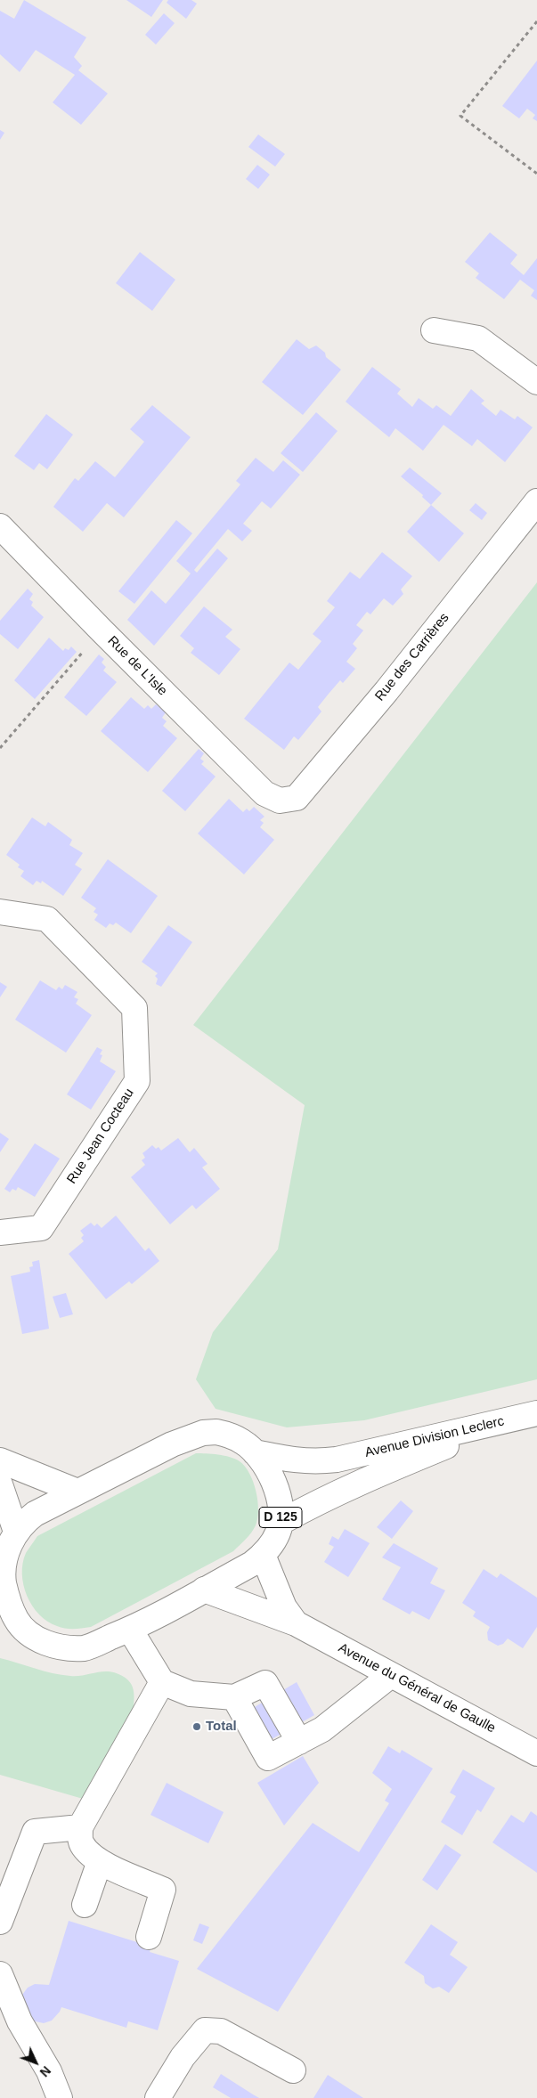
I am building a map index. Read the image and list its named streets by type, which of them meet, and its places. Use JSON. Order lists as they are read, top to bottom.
{
  "streets": {
    "street": [
      "Rue des Carrières",
      "Rue de L'Isle",
      "Rue Jean Cocteau",
      "Avenue Division Leclerc",
      "D 125",
      "Avenue du Général de Gaulle"
    ]
  },
  "crossings": [
    ["Rue des Carrières", "Rue de L'Isle"],
    ["Avenue Division Leclerc", "D 125"],
    ["D 125", "Avenue du Général de Gaulle"]
  ],
  "places": ["Total"],
  "north": "bottom right"
}
